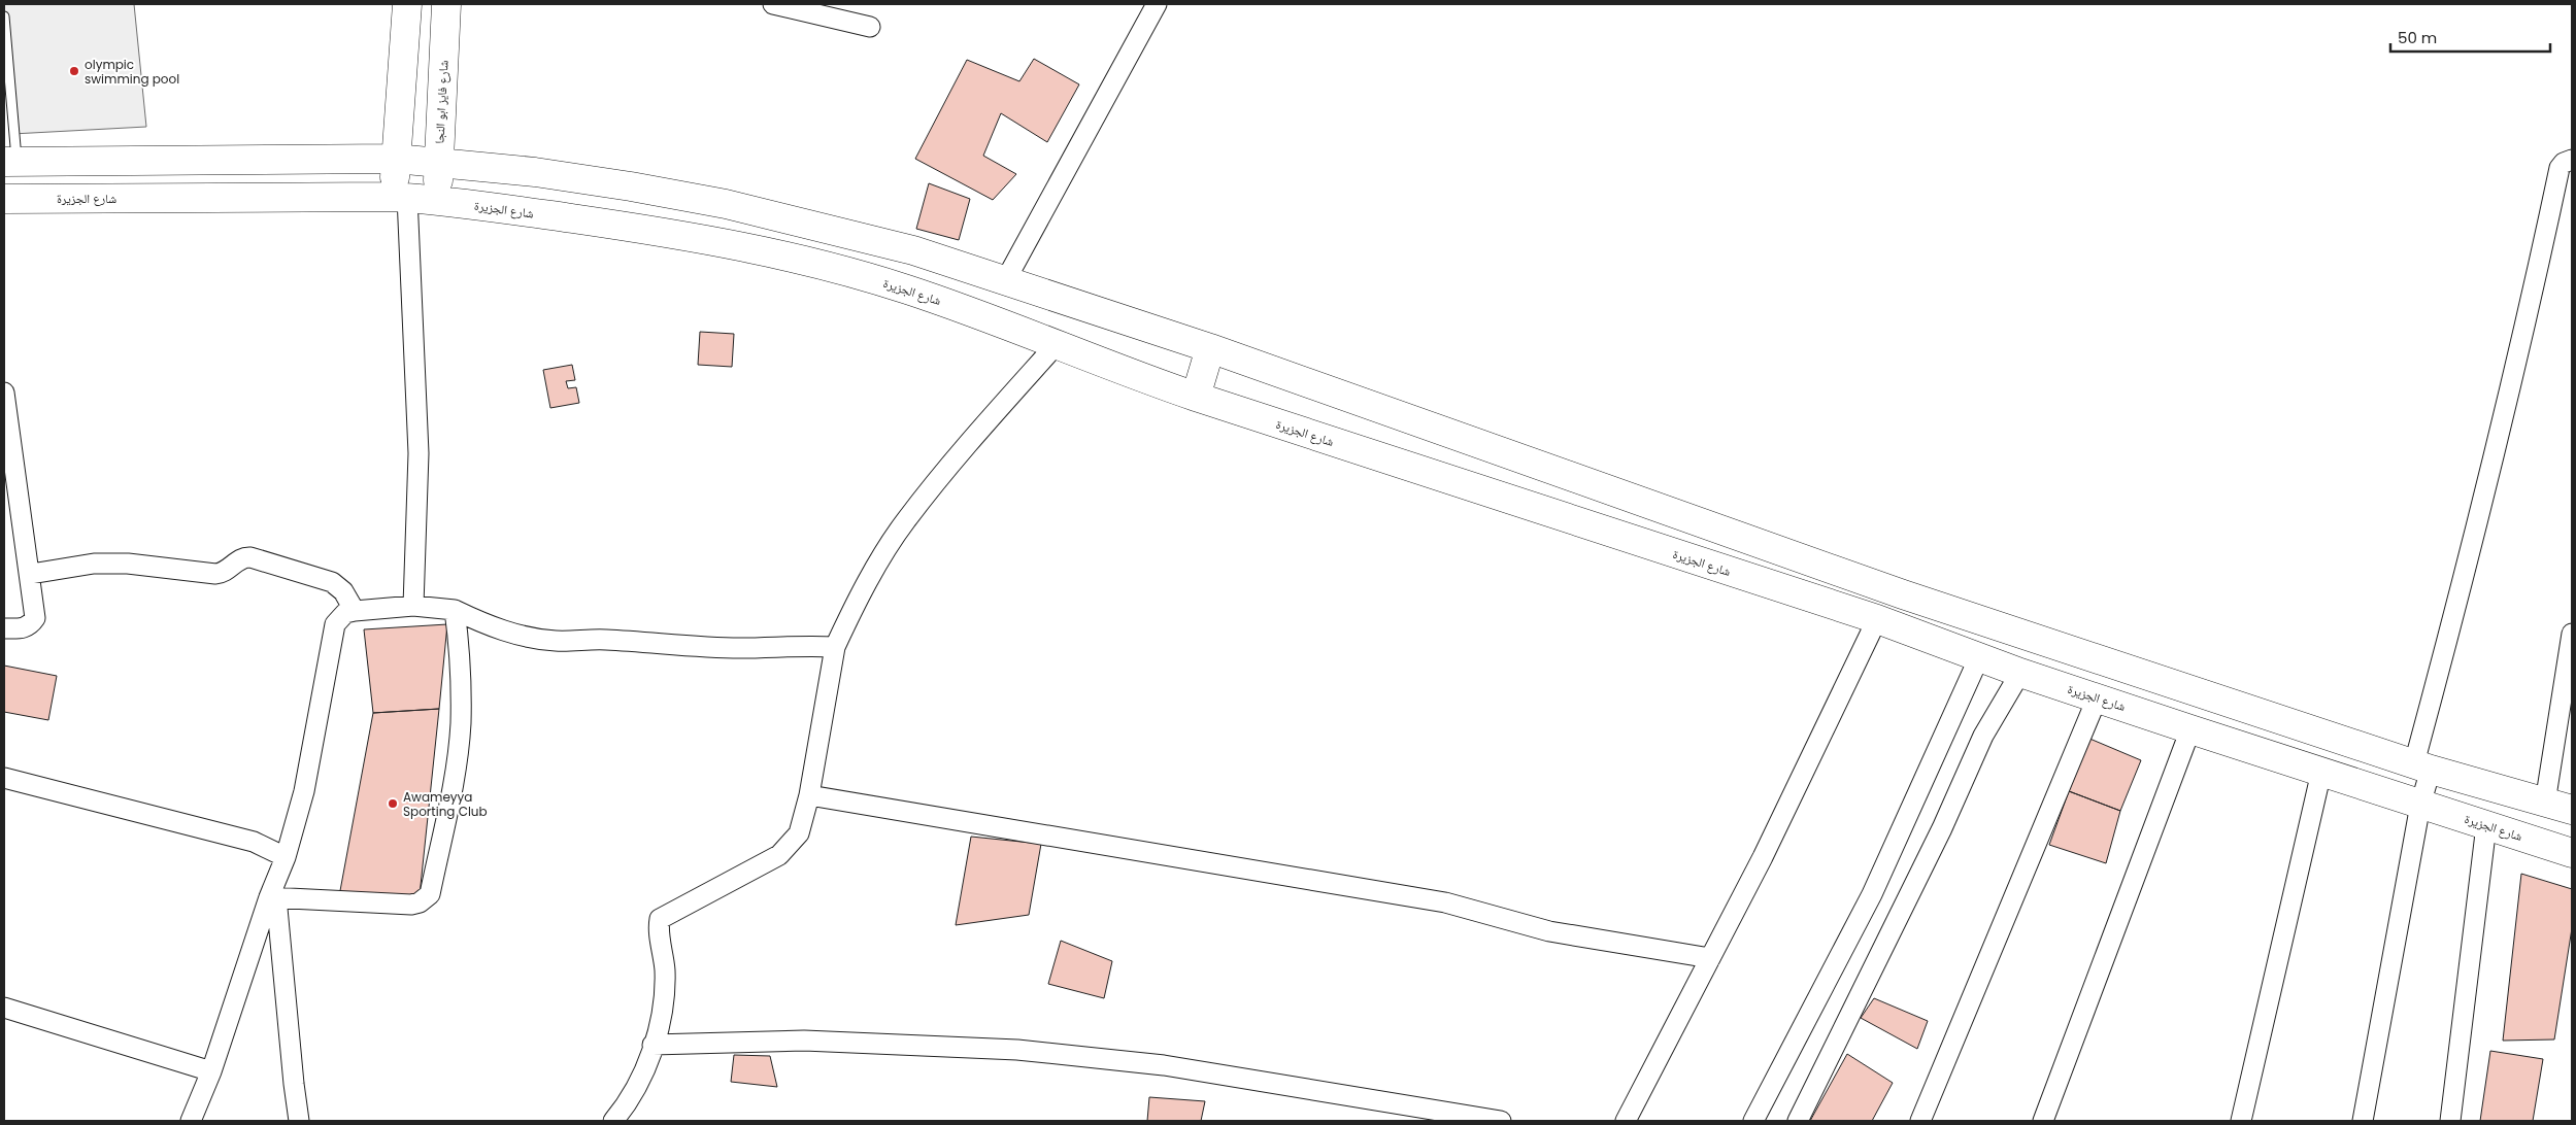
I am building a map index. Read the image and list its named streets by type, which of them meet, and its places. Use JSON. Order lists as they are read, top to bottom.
{
  "streets": {
    "main road": ["شارع فايز ابو النجا", "شارع الجزيرة"]
  },
  "crossings": [
    ["شارع فايز ابو النجا", "شارع الجزيرة"]
  ],
  "places": ["olympic swimming pool", "Awameyya Sporting Club"],
  "scale_bar": "50 m"
}
